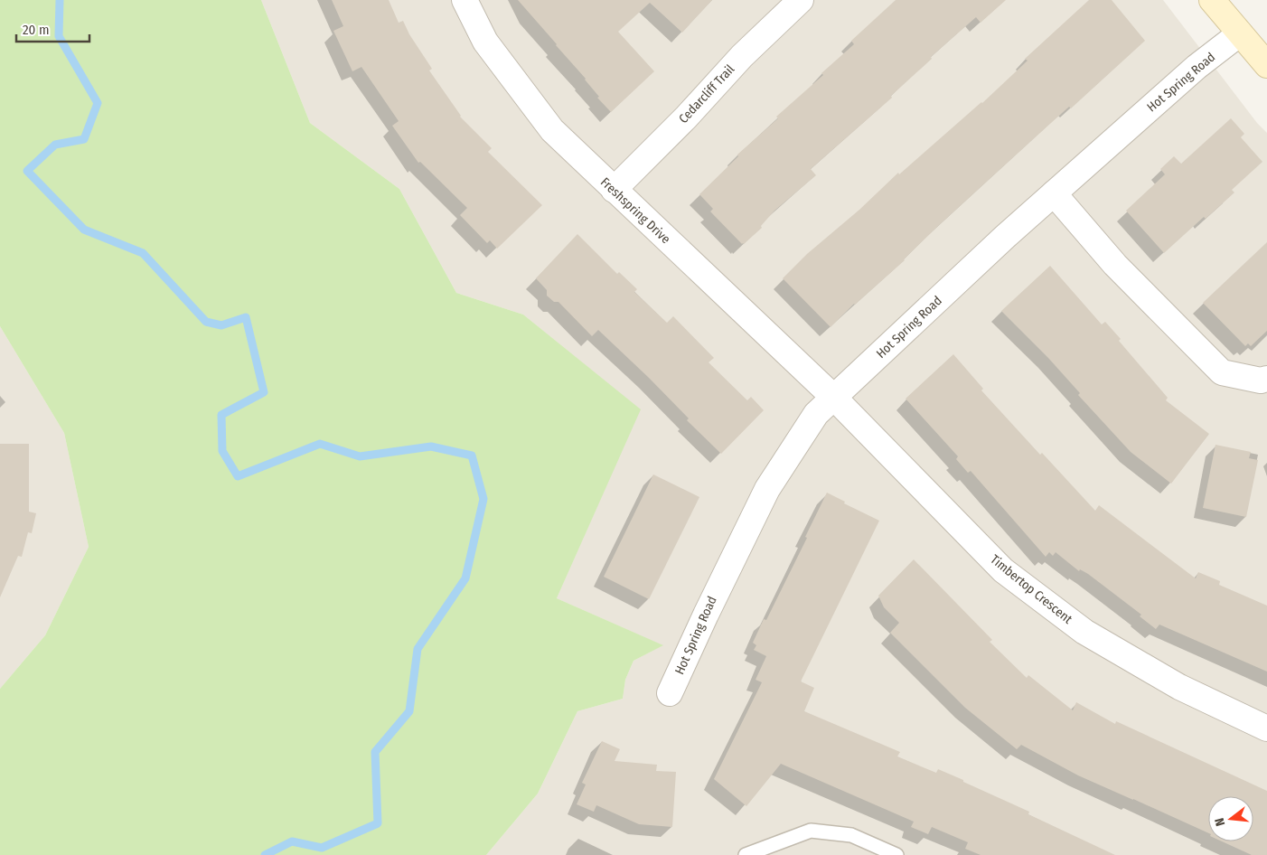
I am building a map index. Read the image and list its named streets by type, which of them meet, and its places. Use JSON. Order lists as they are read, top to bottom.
{
  "streets": {
    "street": [
      "Hot Spring Road",
      "Cedarcliff Trail",
      "Freshspring Drive",
      "Timbertop Crescent"
    ]
  },
  "crossings": [
    ["Hot Spring Road", "Freshspring Drive"],
    ["Hot Spring Road", "Timbertop Crescent"],
    ["Cedarcliff Trail", "Freshspring Drive"],
    ["Freshspring Drive", "Timbertop Crescent"]
  ],
  "scale_bar": "20 m",
  "north": "left"
}
